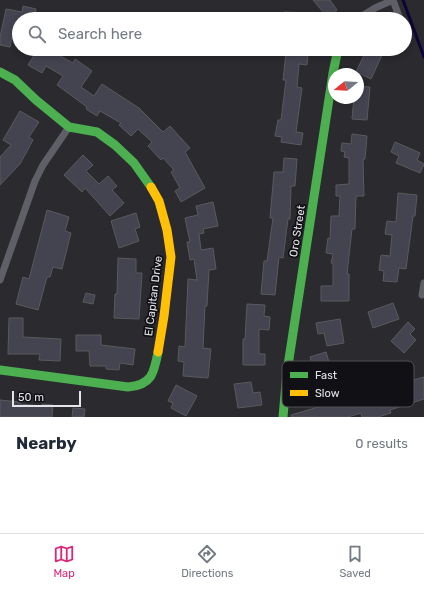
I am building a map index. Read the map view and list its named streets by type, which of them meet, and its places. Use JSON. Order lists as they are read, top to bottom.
{
  "streets": {
    "street": ["Oro Street", "El Capitan Drive"]
  },
  "legend": ["Fast", "Slow"],
  "scale_bar": "50 m",
  "north": "left",
  "page": {
    "search": "Search here",
    "scale": "50 m",
    "heading": ["Nearby", "0 results"],
    "nav": ["Map", "Directions", "Saved"]
  }
}
